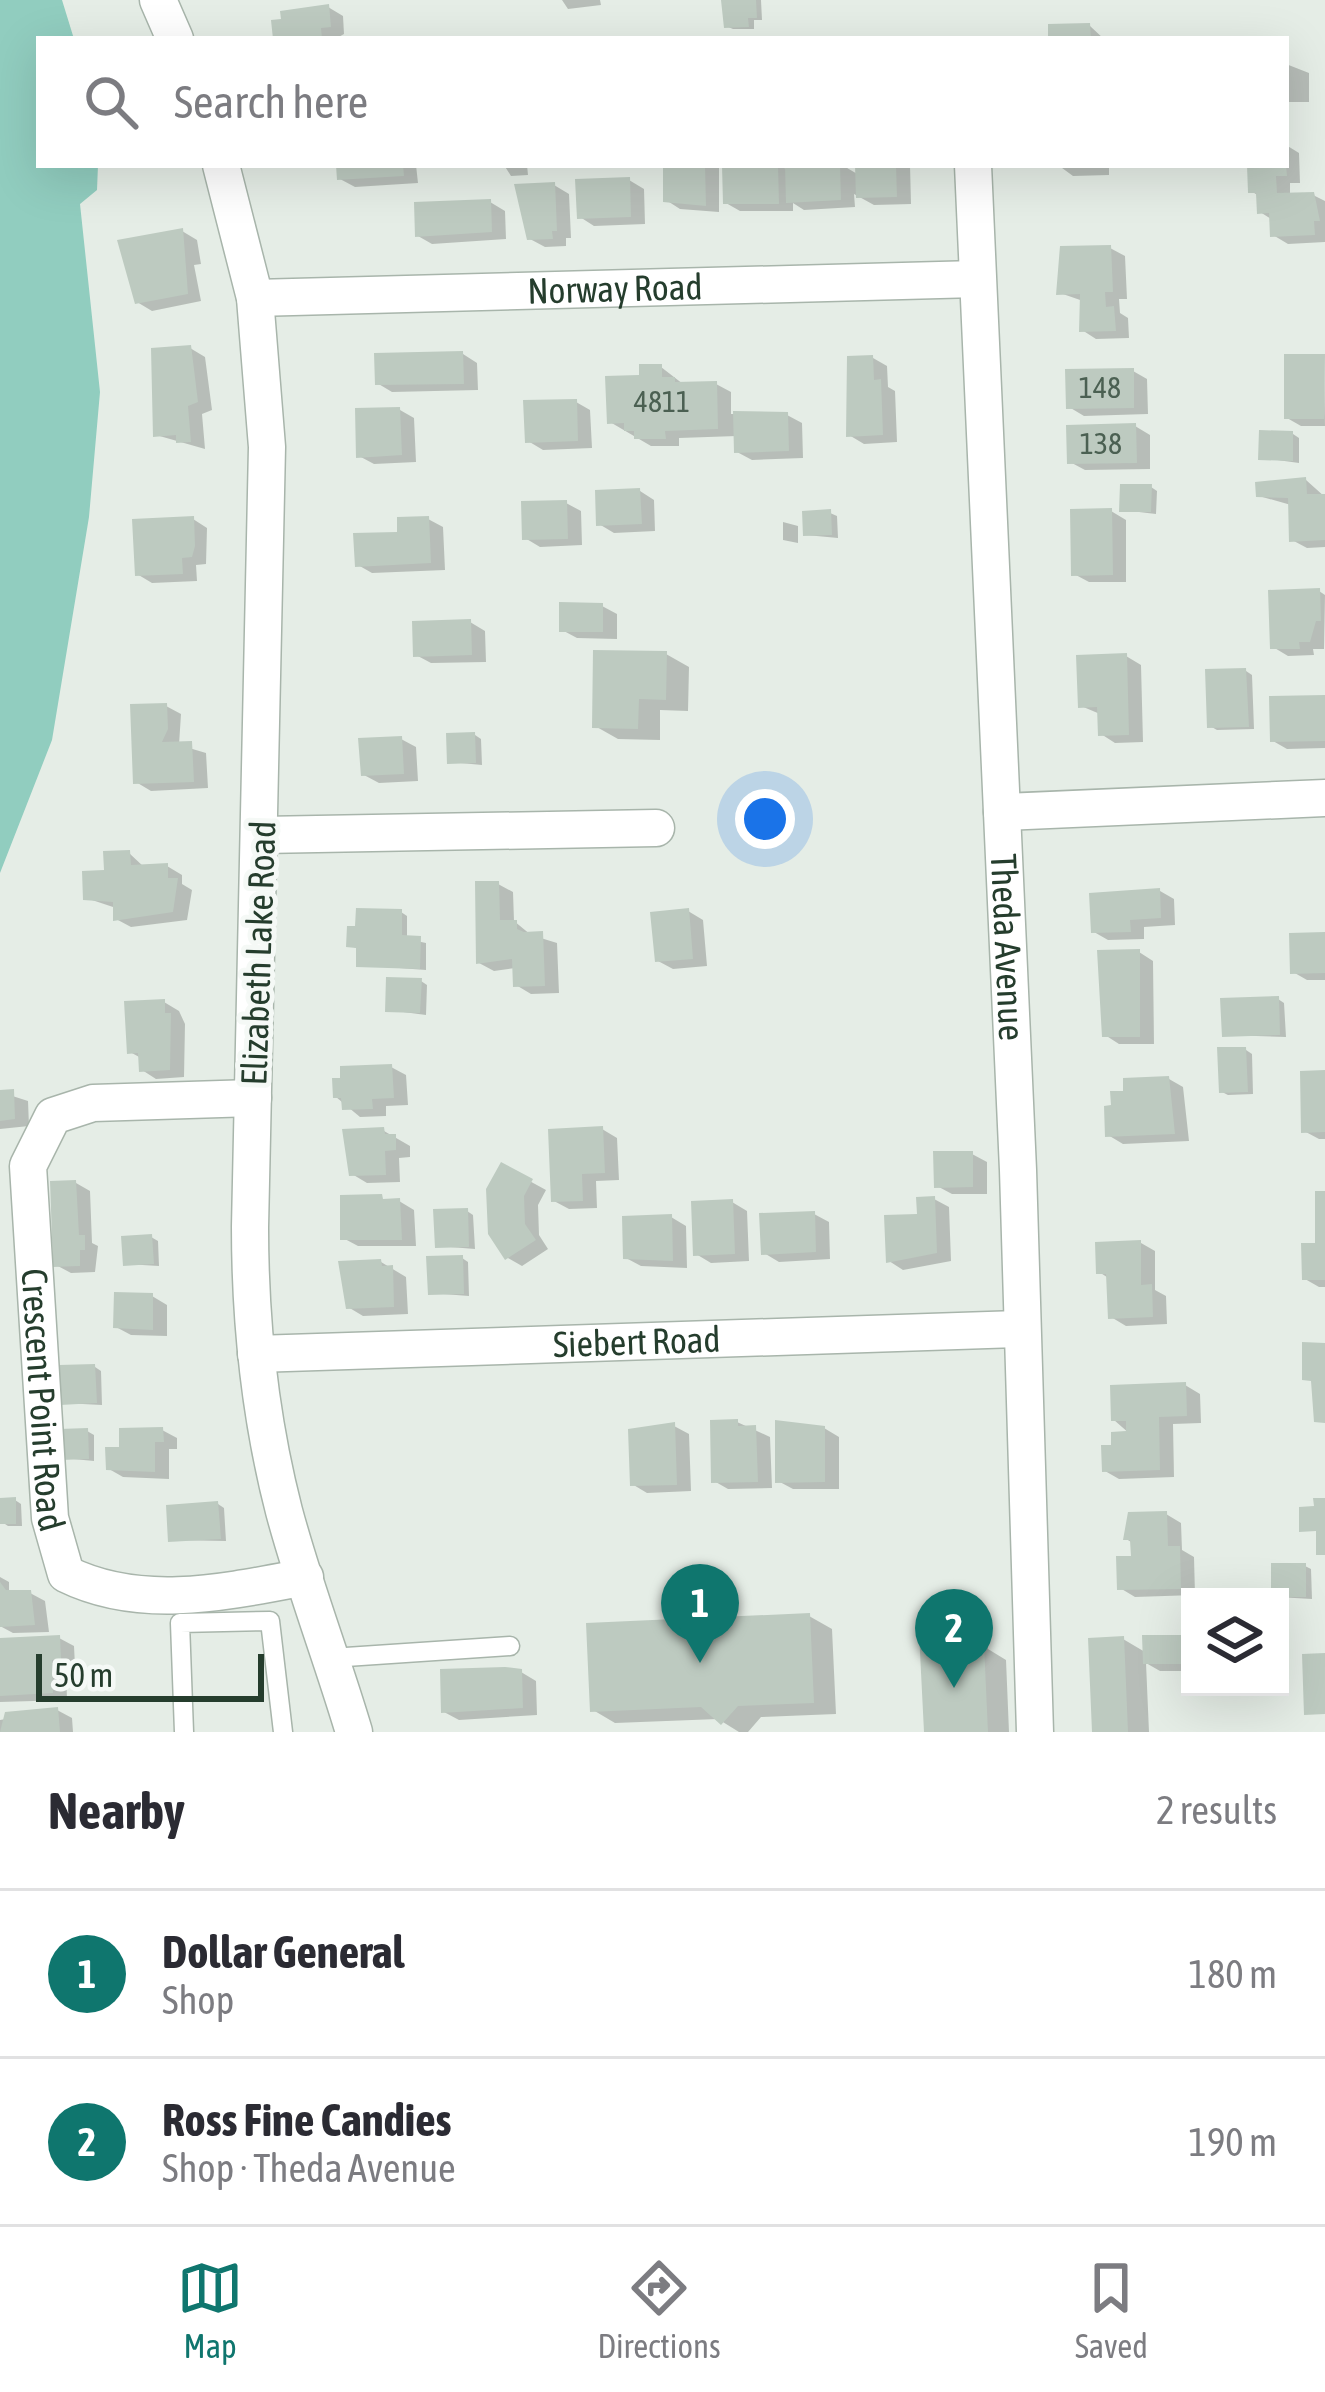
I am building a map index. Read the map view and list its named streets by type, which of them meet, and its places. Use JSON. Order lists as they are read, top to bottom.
{
  "streets": {
    "street": [
      "Norway Road",
      "Theda Avenue",
      "Elizabeth Lake Road",
      "Siebert Road",
      "Crescent Point Road"
    ]
  },
  "crossings": [
    ["Norway Road", "Theda Avenue"],
    ["Norway Road", "Elizabeth Lake Road"],
    ["Theda Avenue", "Siebert Road"],
    ["Elizabeth Lake Road", "Siebert Road"],
    ["Elizabeth Lake Road", "Crescent Point Road"]
  ],
  "house_numbers": ["148", "4811", "138"],
  "scale_bar": "50 m",
  "page": {
    "search": "Search here",
    "pins": ["1", "2"],
    "scale": "50 m",
    "heading": ["Nearby", "2 results"],
    "list": [
      {
        "mark": "1",
        "name": "Dollar General",
        "note": "Shop",
        "value": "180 m"
      },
      {
        "mark": "2",
        "name": "Ross Fine Candies",
        "note": "Shop · Theda Avenue",
        "value": "190 m"
      }
    ],
    "nav": ["Map", "Directions", "Saved"]
  }
}
